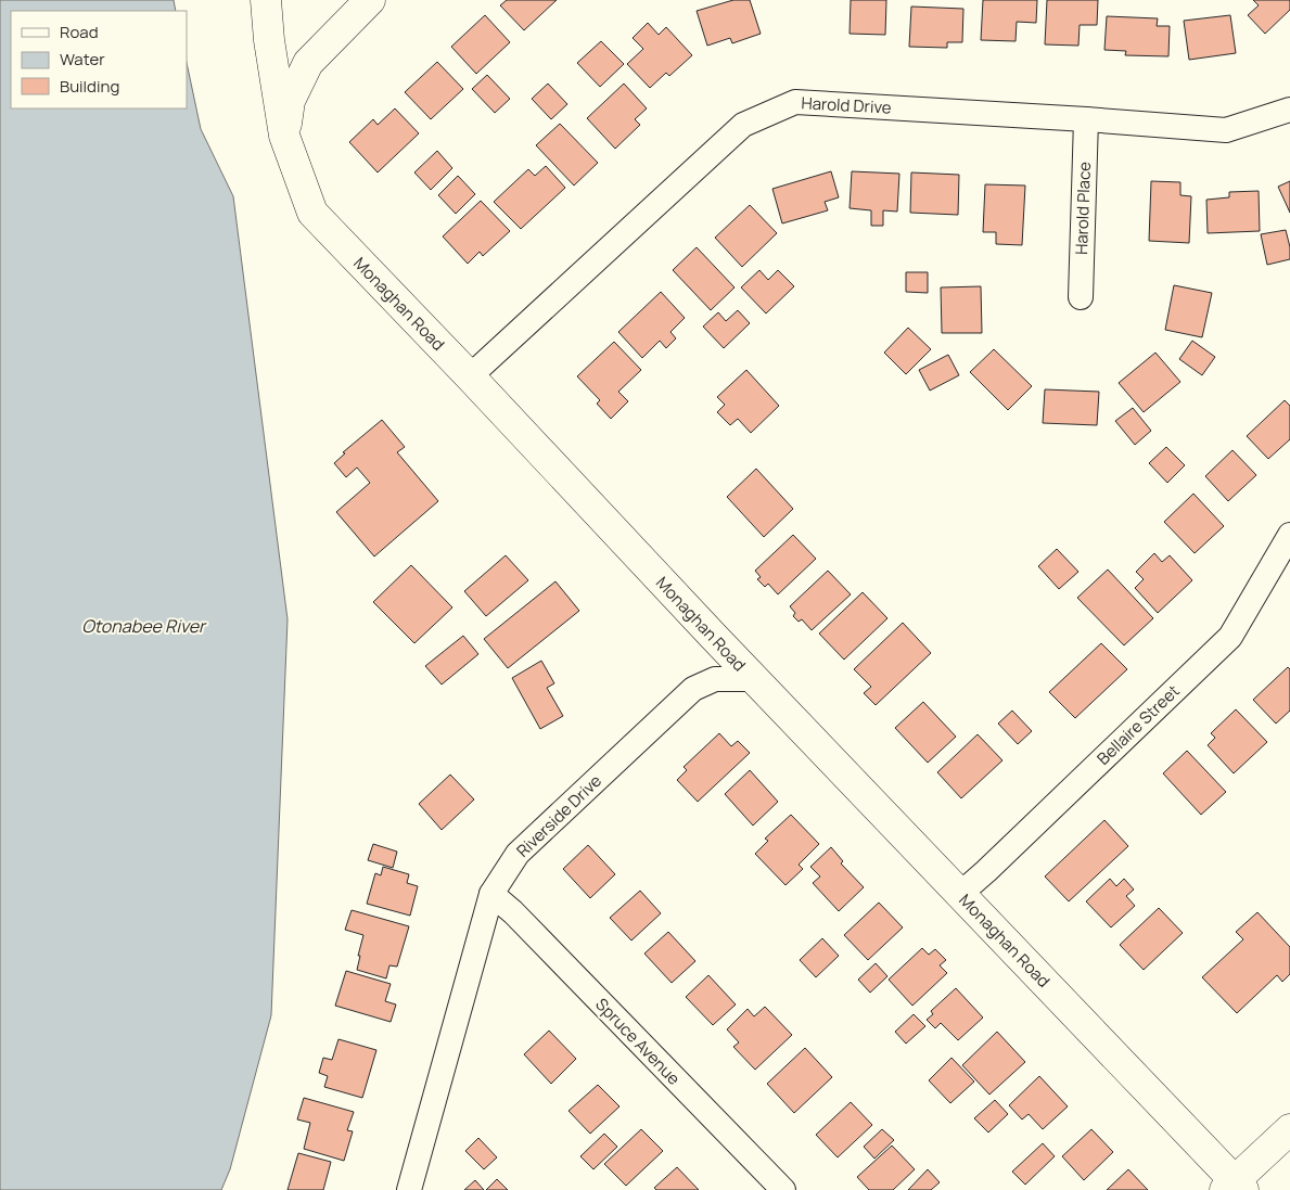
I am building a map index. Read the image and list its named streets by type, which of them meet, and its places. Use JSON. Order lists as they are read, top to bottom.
{
  "streets": {
    "street": [
      "Harold Drive",
      "Harold Place",
      "Monaghan Road",
      "Bellaire Street",
      "Riverside Drive",
      "Spruce Avenue"
    ]
  },
  "crossings": [
    ["Harold Drive", "Harold Place"],
    ["Harold Drive", "Monaghan Road"],
    ["Monaghan Road", "Bellaire Street"],
    ["Monaghan Road", "Riverside Drive"],
    ["Riverside Drive", "Spruce Avenue"]
  ],
  "water": ["Otonabee River"],
  "legend": ["Road", "Water", "Building"]
}
